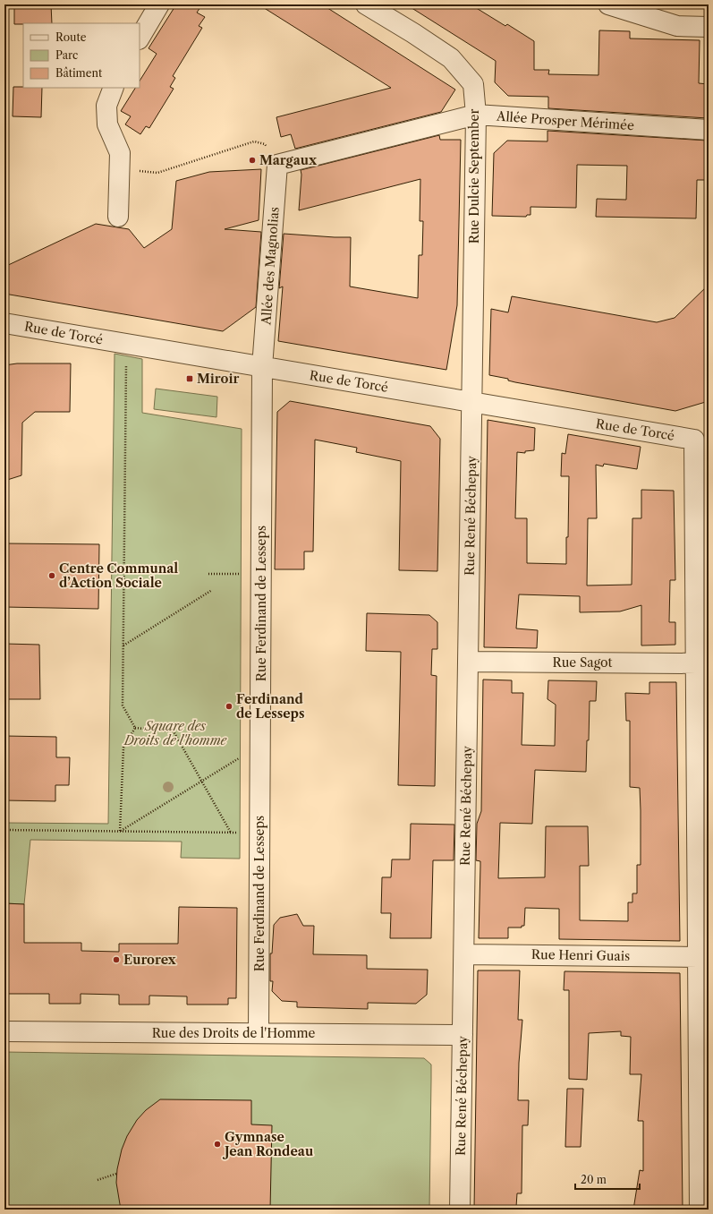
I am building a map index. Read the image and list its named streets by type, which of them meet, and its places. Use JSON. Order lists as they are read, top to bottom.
{
  "streets": {
    "street": [
      "Allée Prosper Mérimée",
      "Rue Dulcie September",
      "Allée des Magnolias",
      "Rue de Torcé",
      "Rue René Béchepay",
      "Rue Ferdinand de Lesseps",
      "Rue Sagot",
      "Rue Henri Guais",
      "Rue des Droits de l'Homme"
    ]
  },
  "crossings": [
    ["Allée Prosper Mérimée", "Rue Dulcie September"],
    ["Allée Prosper Mérimée", "Allée des Magnolias"],
    ["Rue Dulcie September", "Rue de Torcé"],
    ["Rue Dulcie September", "Rue René Béchepay"],
    ["Allée des Magnolias", "Rue de Torcé"],
    ["Allée des Magnolias", "Rue Ferdinand de Lesseps"],
    ["Rue de Torcé", "Rue René Béchepay"],
    ["Rue de Torcé", "Rue Ferdinand de Lesseps"],
    ["Rue René Béchepay", "Rue Sagot"],
    ["Rue René Béchepay", "Rue Henri Guais"],
    ["Rue René Béchepay", "Rue des Droits de l'Homme"],
    ["Rue Ferdinand de Lesseps", "Rue des Droits de l'Homme"]
  ],
  "parks": ["Square des Droits de l'homme"],
  "places": {
    "other": [
      "Margaux",
      "Centre Communal d’Action Sociale",
      "Ferdinand de Lesseps",
      "Eurorex",
      "Gymnase Jean Rondeau"
    ],
    "transit": ["Miroir"]
  },
  "legend": ["Route", "Parc", "Bâtiment"],
  "scale_bar": "20 m"
}
